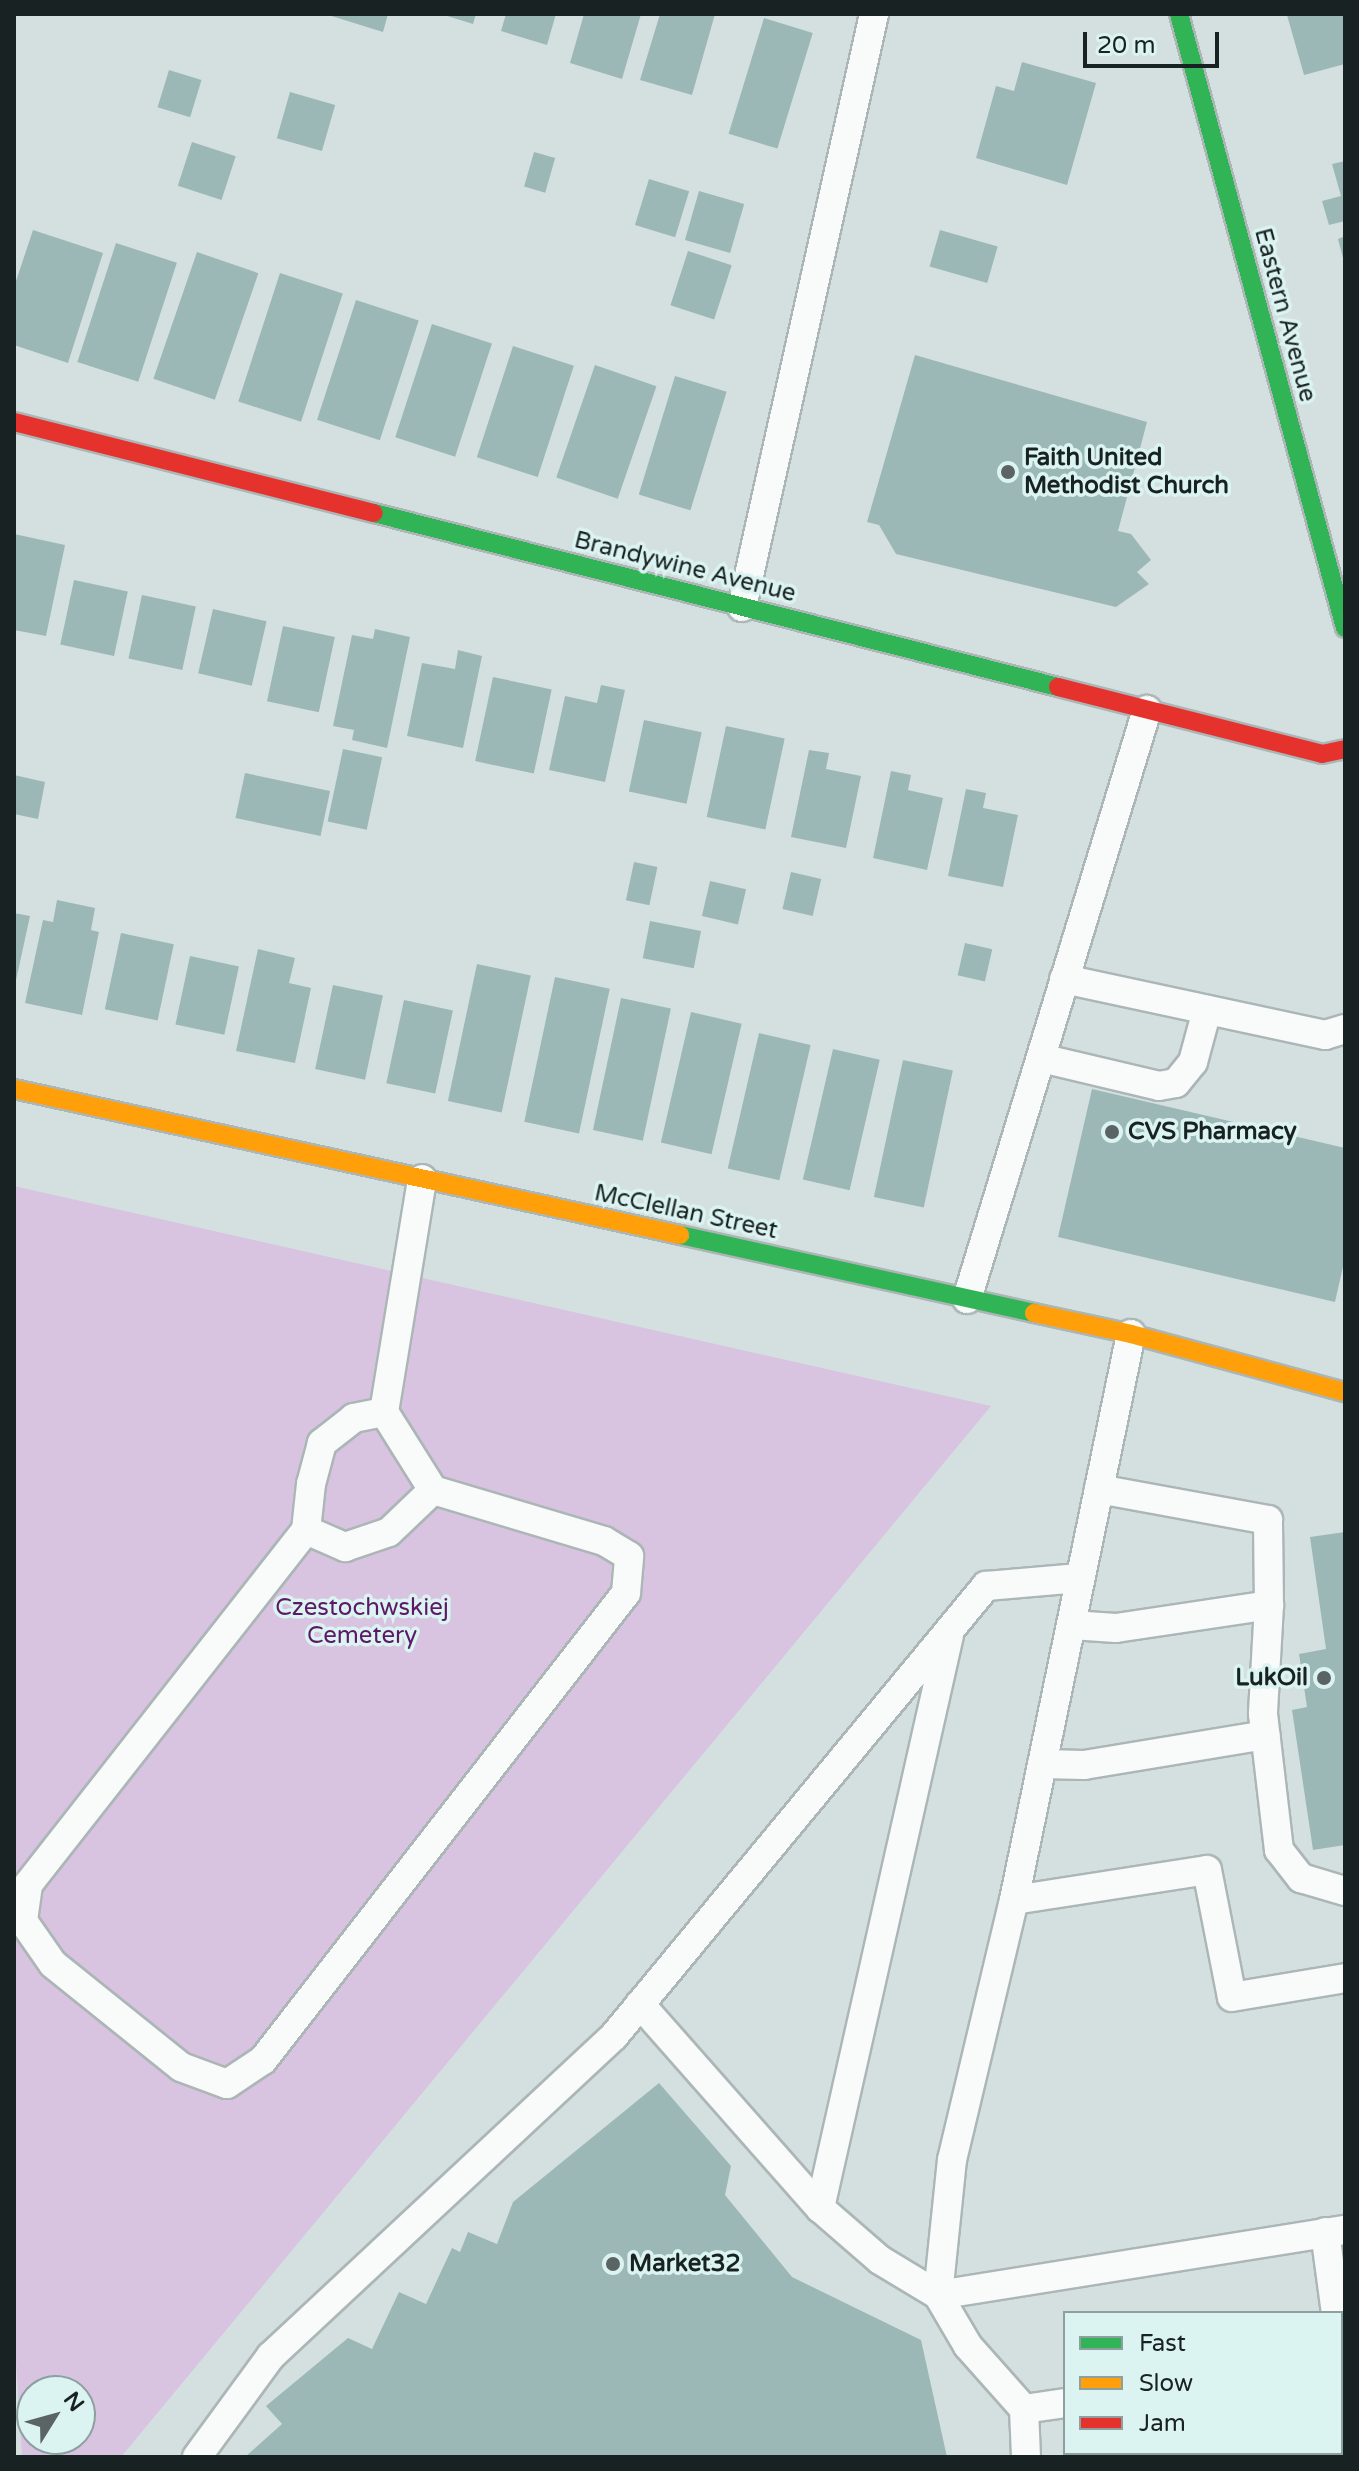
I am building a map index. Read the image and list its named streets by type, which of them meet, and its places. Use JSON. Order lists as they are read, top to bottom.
{
  "streets": {
    "street": ["Eastern Avenue", "Brandywine Avenue", "McClellan Street"]
  },
  "parks": ["Czestochwskiej Cemetery"],
  "places": [
    "Faith United Methodist Church",
    "CVS Pharmacy",
    "LukOil",
    "Market32"
  ],
  "legend": ["Fast", "Slow", "Jam"],
  "scale_bar": "20 m",
  "north": "top right"
}
